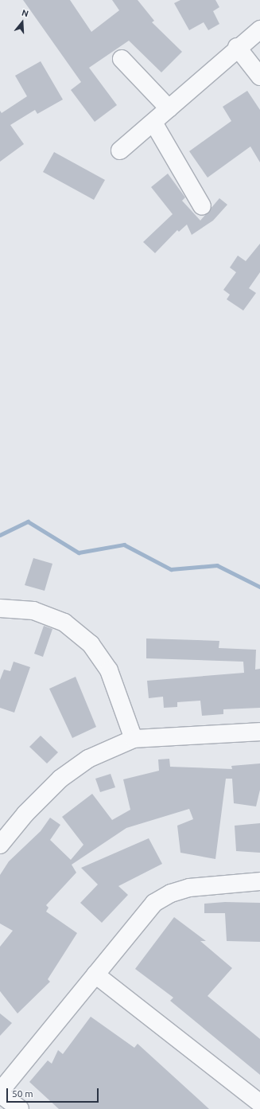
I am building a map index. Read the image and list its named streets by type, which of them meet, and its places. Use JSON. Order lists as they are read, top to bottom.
{
  "scale_bar": "50 m",
  "north": "top"
}
